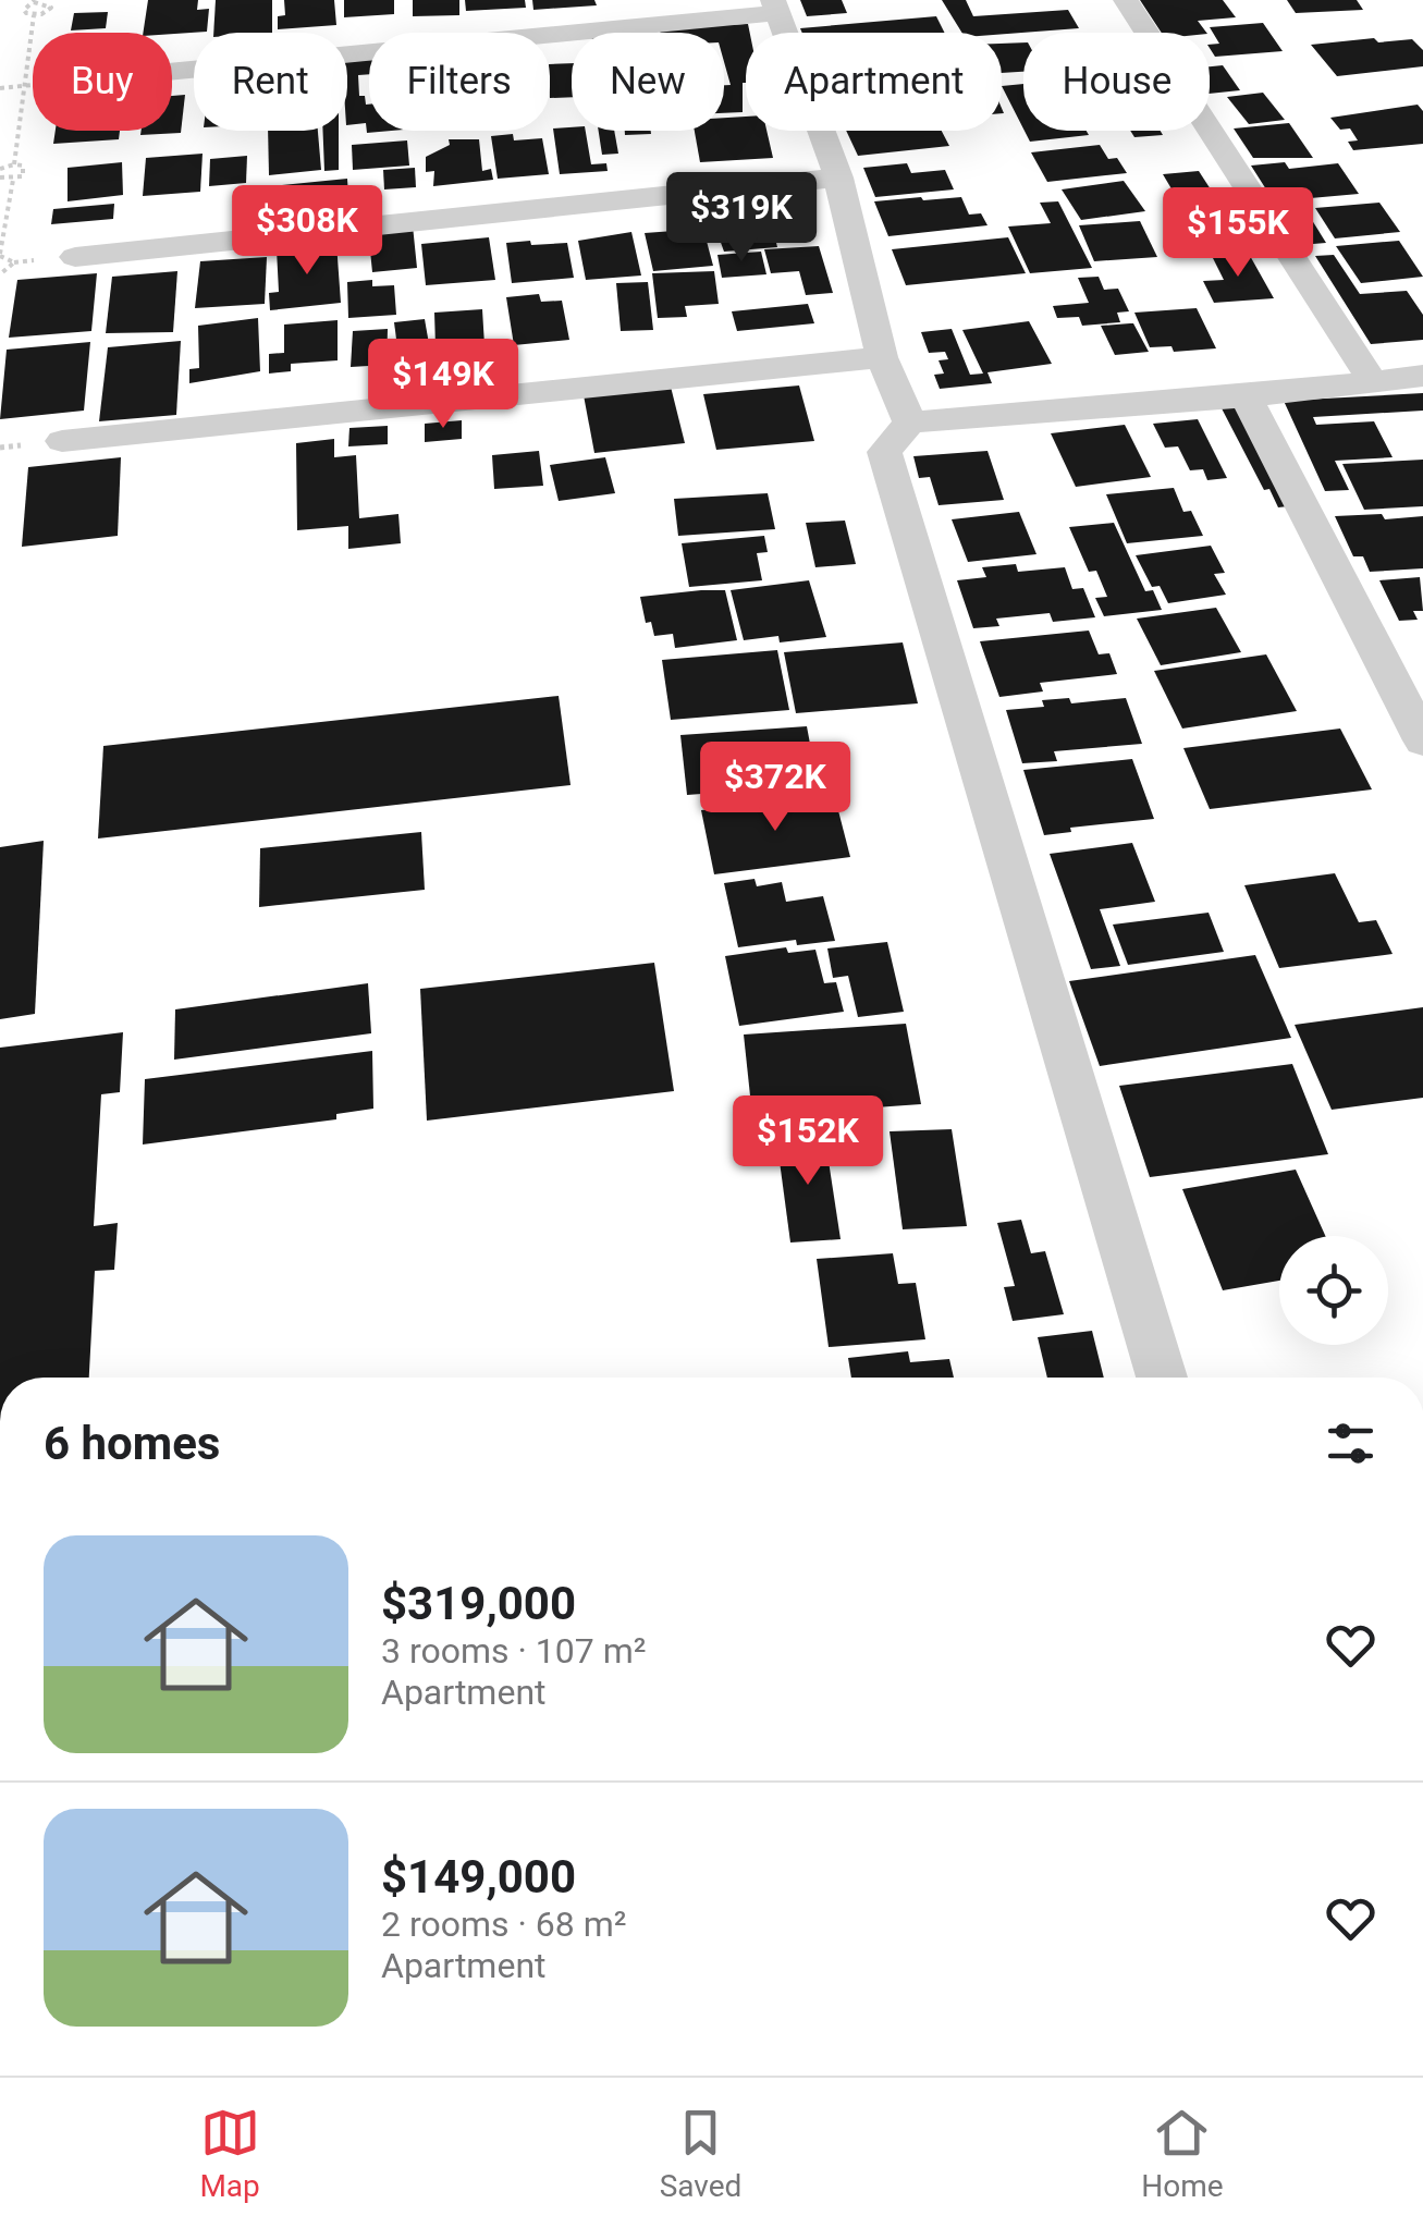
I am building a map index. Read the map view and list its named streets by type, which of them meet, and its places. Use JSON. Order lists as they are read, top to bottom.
{
  "page": {
    "chip": [
      "Buy",
      "Rent",
      "Filters",
      "New",
      "Apartment",
      "House"
    ],
    "price": [
      "$319K",
      "$308K",
      "$155K",
      "$149K",
      "$372K",
      "$152K"
    ],
    "heading": "6 homes",
    "list": [
      {
        "name": "$319,000",
        "note": "3 rooms · 107 m² · Apartment"
      },
      {
        "name": "$149,000",
        "note": "2 rooms · 68 m² · Apartment"
      }
    ],
    "tabs": ["Map", "Saved", "Home"]
  }
}
